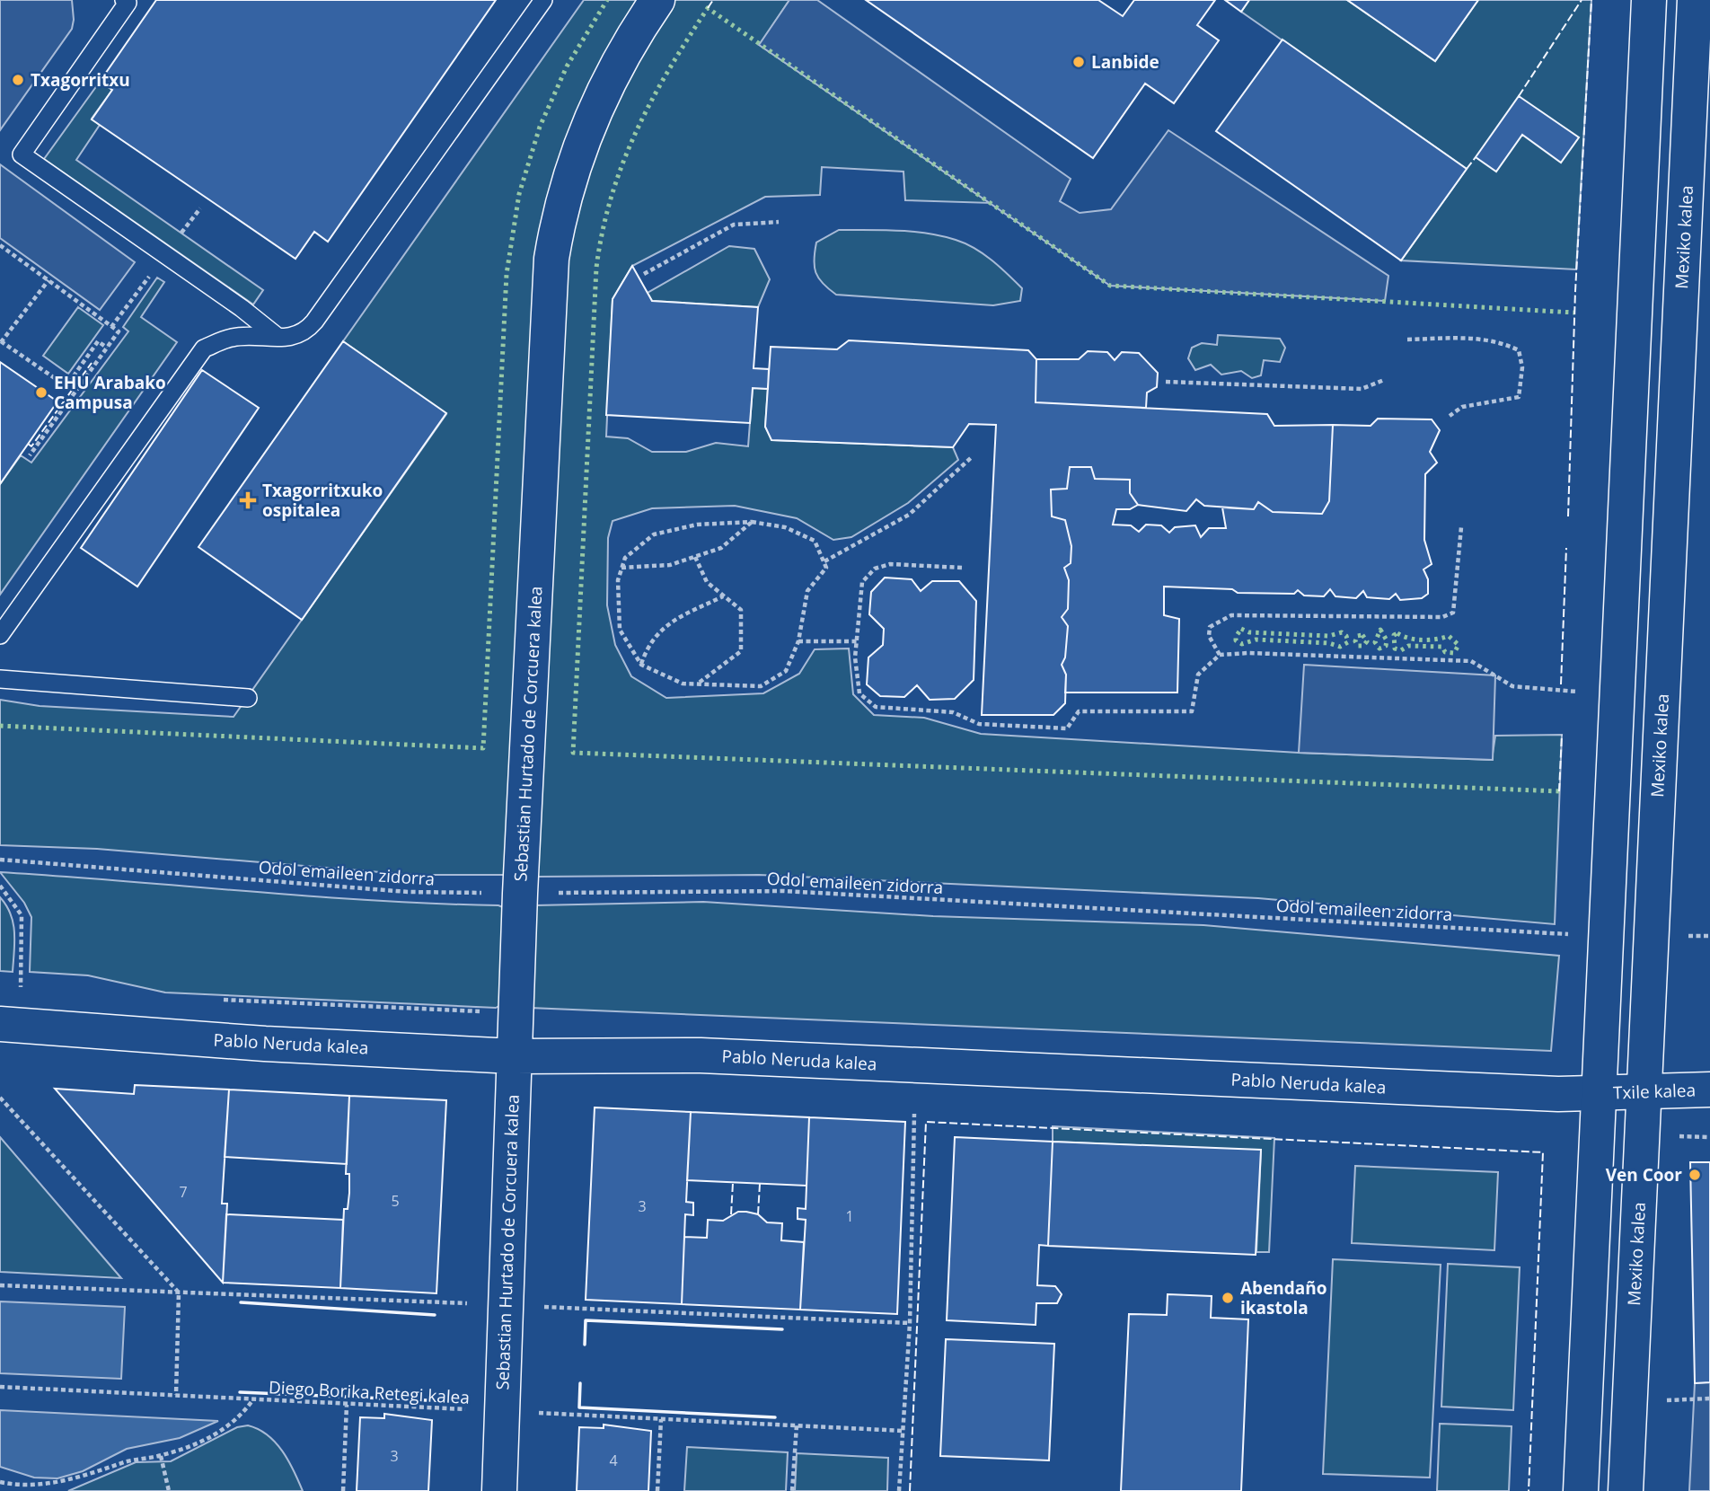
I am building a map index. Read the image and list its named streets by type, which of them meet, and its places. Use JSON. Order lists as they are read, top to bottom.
{
  "streets": {
    "street": [
      "Mexiko kalea",
      "Sebastian Hurtado de Corcuera kalea",
      "Pablo Neruda kalea",
      "Txile kalea"
    ],
    "path": ["Odol emaileen zidorra", "Diego Borika Retegi kalea"]
  },
  "crossings": [
    ["Mexiko kalea", "Txile kalea"],
    ["Sebastian Hurtado de Corcuera kalea", "Odol emaileen zidorra"],
    ["Sebastian Hurtado de Corcuera kalea", "Pablo Neruda kalea"],
    ["Sebastian Hurtado de Corcuera kalea", "Diego Borika Retegi kalea"],
    ["Pablo Neruda kalea", "Txile kalea"]
  ],
  "places": {
    "other": [
      "Lanbide",
      "Txagorritxu",
      "EHU Arabako Campusa",
      "Ven Coor",
      "Abendaño ikastola"
    ],
    "health": ["Txagorritxuko ospitalea"]
  },
  "house_numbers": [
    "7",
    "5",
    "3",
    "1",
    "3",
    "4"
  ]
}
